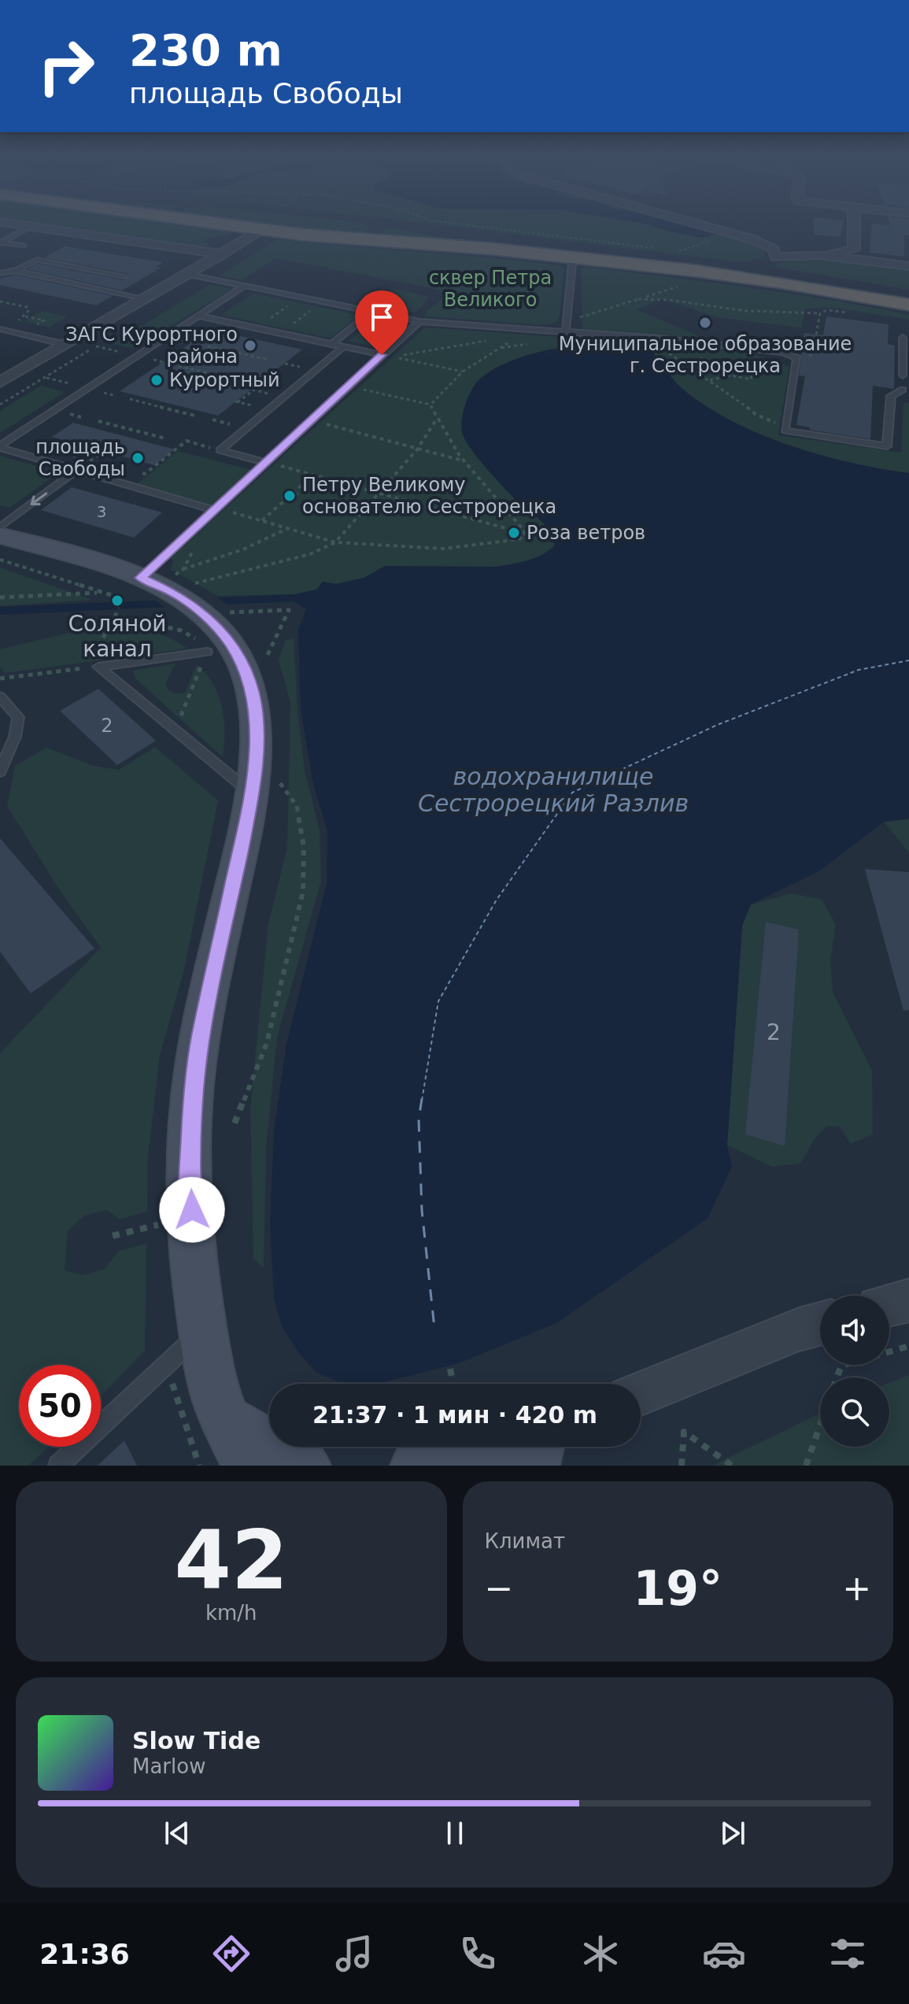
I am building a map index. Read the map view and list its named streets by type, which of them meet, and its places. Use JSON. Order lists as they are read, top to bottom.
{
  "water": ["водохранилище Сестрорецкий Разлив"],
  "parks": ["сквер Петра Великого"],
  "places": [
    "Муниципальное образование г. Сестрорецка",
    "ЗАГС Курортного района",
    "Курортный",
    "площадь Свободы",
    "Петру Великому основателю Сестрорецка",
    "Роза ветров",
    "Соляной канал"
  ],
  "house_numbers": ["3", "2", "2"],
  "page": {
    "turn": ["230 m", "площадь Свободы"],
    "limit": "50",
    "trip": "21:37 · 1 мин · 420 m",
    "tile": [
      ["42", "km/h"],
      "Климат"
    ],
    "heat": ["−", "19°", "+"],
    "song": ["Slow Tide", "Marlow"],
    "tabs": "21:36"
  }
}
